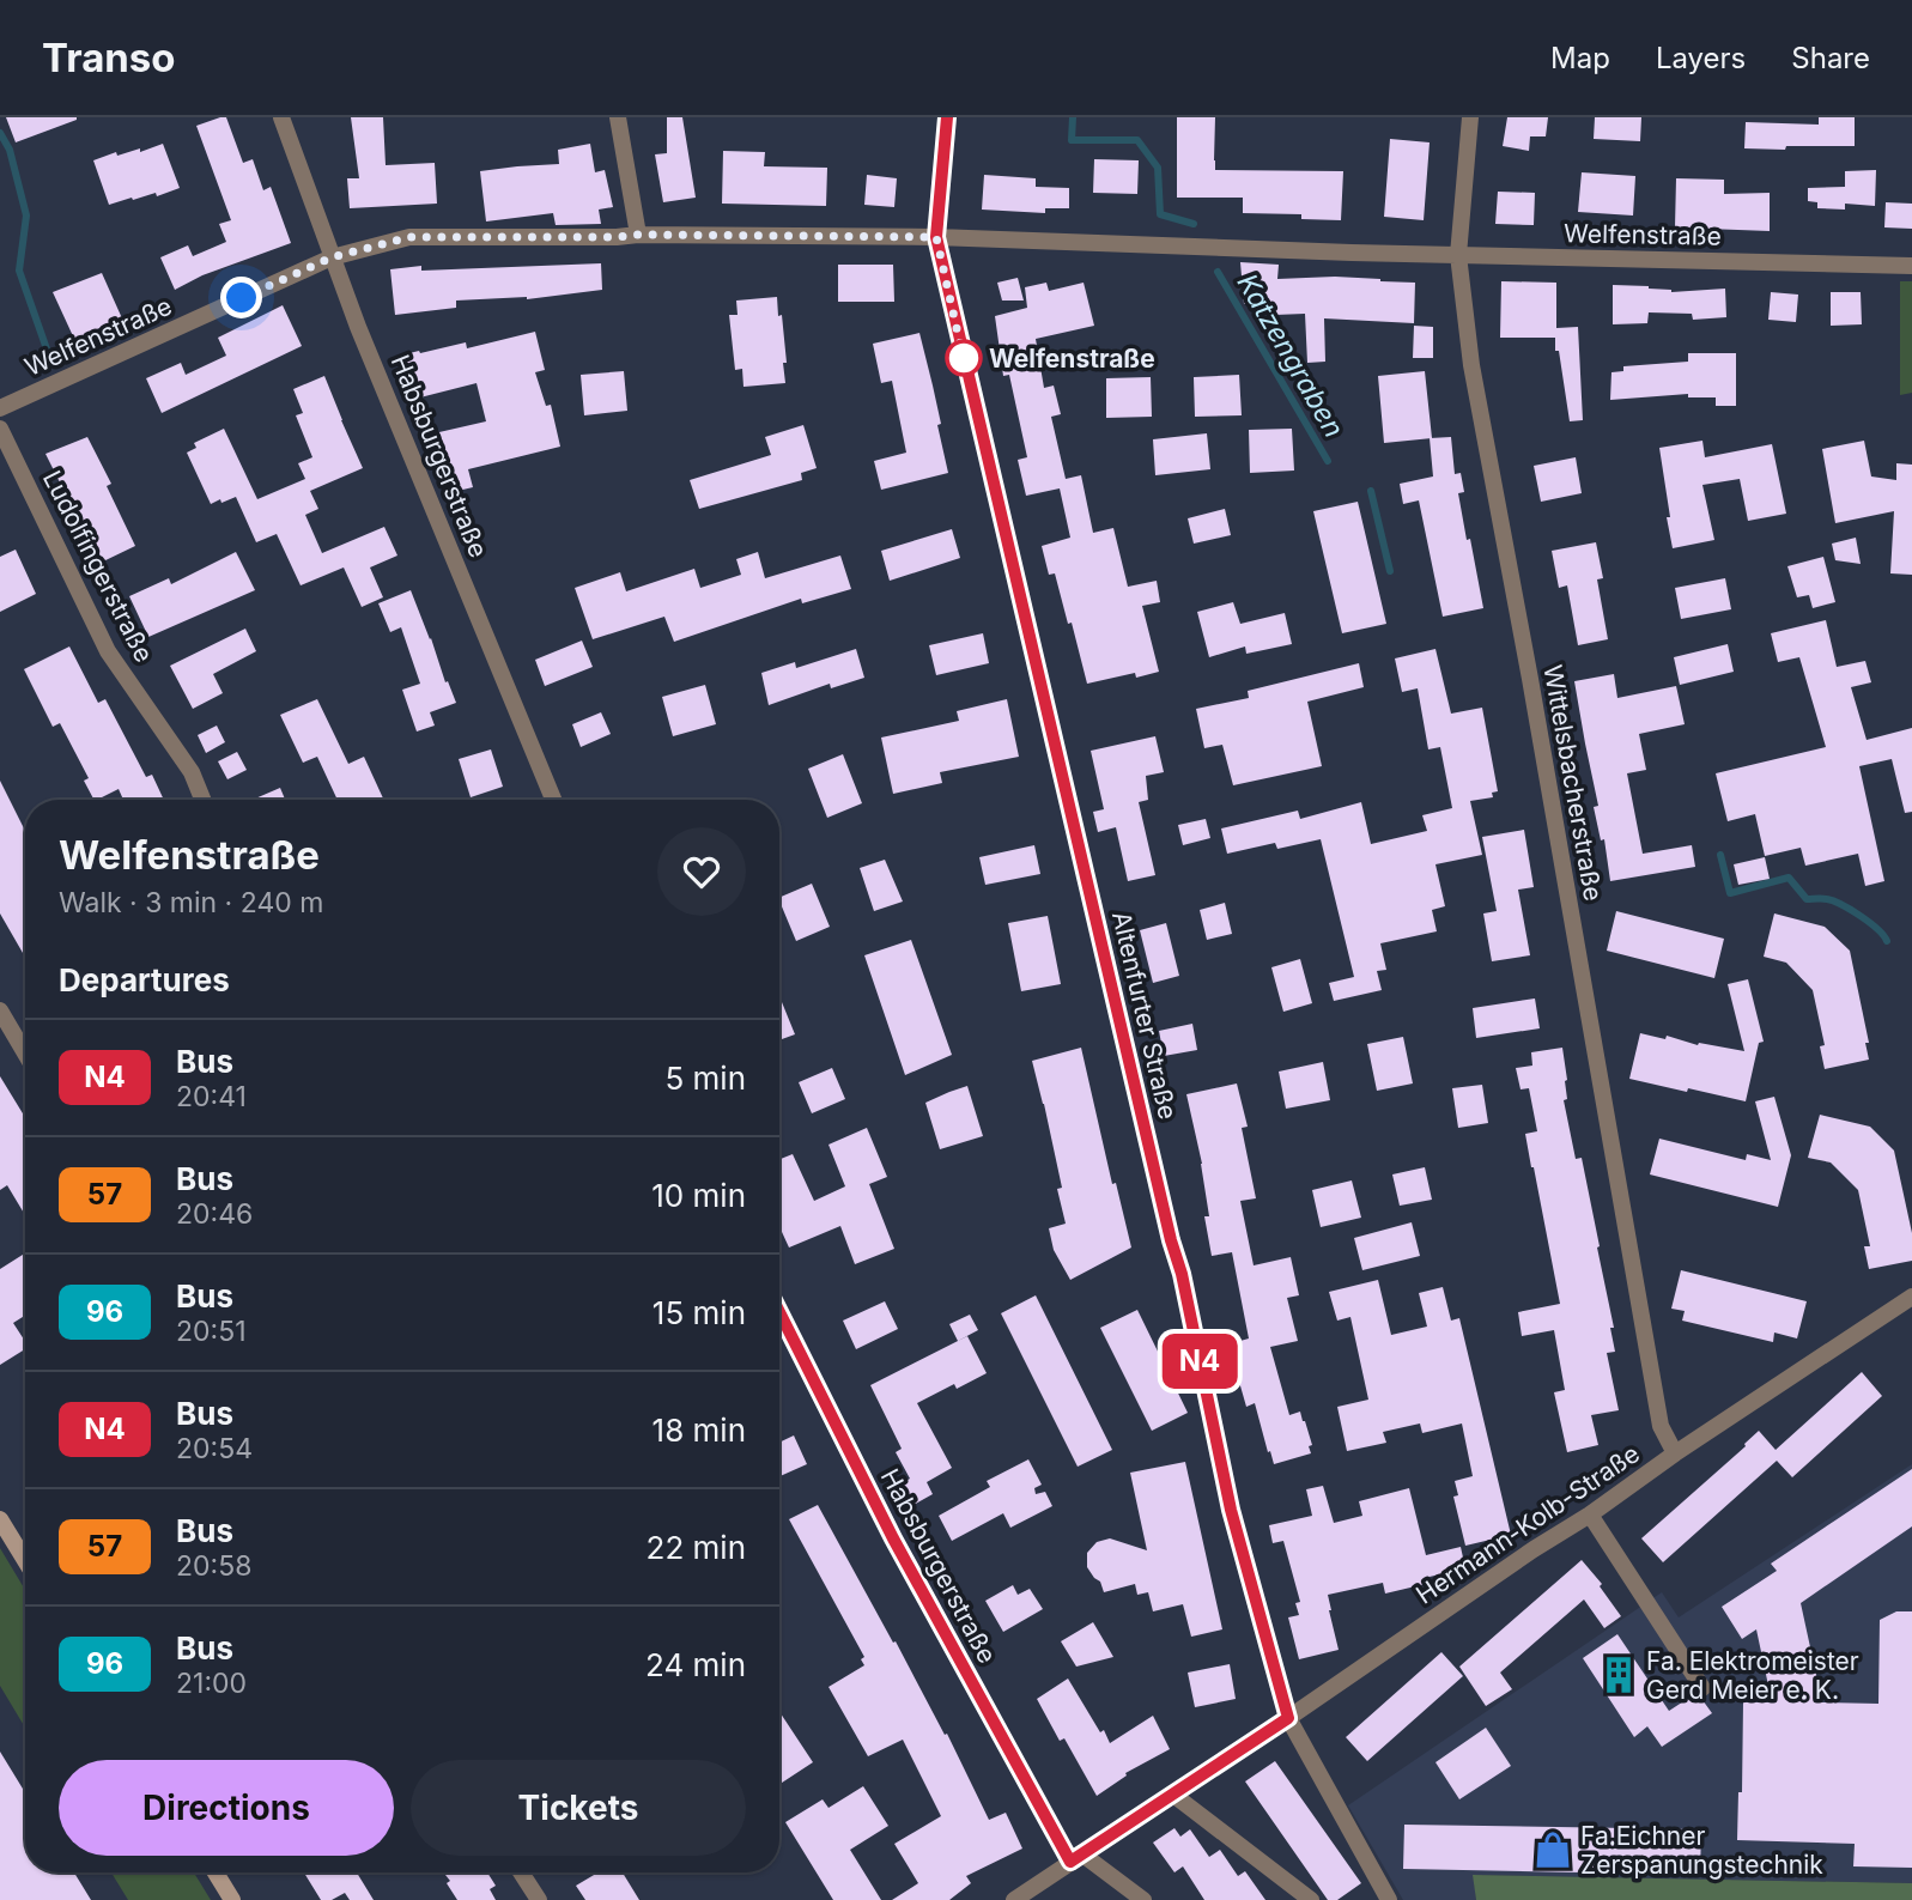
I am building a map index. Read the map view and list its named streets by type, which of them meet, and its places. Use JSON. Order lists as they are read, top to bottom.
{
  "streets": {
    "street": [
      "Welfenstraße",
      "Habsburgerstraße",
      "Ludolfingerstraße",
      "Wittelsbacherstraße",
      "Altenfurter Straße",
      "Hermann-Kolb-Straße"
    ]
  },
  "crossings": [
    ["Welfenstraße", "Habsburgerstraße"],
    ["Welfenstraße", "Wittelsbacherstraße"],
    ["Welfenstraße", "Altenfurter Straße"],
    ["Habsburgerstraße", "Hermann-Kolb-Straße"],
    ["Wittelsbacherstraße", "Hermann-Kolb-Straße"],
    ["Altenfurter Straße", "Hermann-Kolb-Straße"]
  ],
  "water": ["Katzengraben"],
  "places": {
    "other": ["Welfenstraße"],
    "building": ["Fa. Elektromeister Gerd Meier e. K."],
    "shop": ["Fa.Eichner Zerspanungstechnik"]
  },
  "lines": ["bus line N4"],
  "page": {
    "header": "Transo",
    "nav": ["Map", "Layers", "Share"],
    "on_map": "N4",
    "heading": [
      ["Welfenstraße", "Walk · 3 min · 240 m"],
      "Departures"
    ],
    "list": [
      {
        "mark": "N4",
        "name": "Bus",
        "note": "20:41",
        "value": "5 min"
      },
      {
        "mark": "57",
        "name": "Bus",
        "note": "20:46",
        "value": "10 min"
      },
      {
        "mark": "96",
        "name": "Bus",
        "note": "20:51",
        "value": "15 min"
      },
      {
        "mark": "N4",
        "name": "Bus",
        "note": "20:54",
        "value": "18 min"
      },
      {
        "mark": "57",
        "name": "Bus",
        "note": "20:58",
        "value": "22 min"
      },
      {
        "mark": "96",
        "name": "Bus",
        "note": "21:00",
        "value": "24 min"
      }
    ],
    "buttons": ["Directions", "Tickets"]
  }
}
